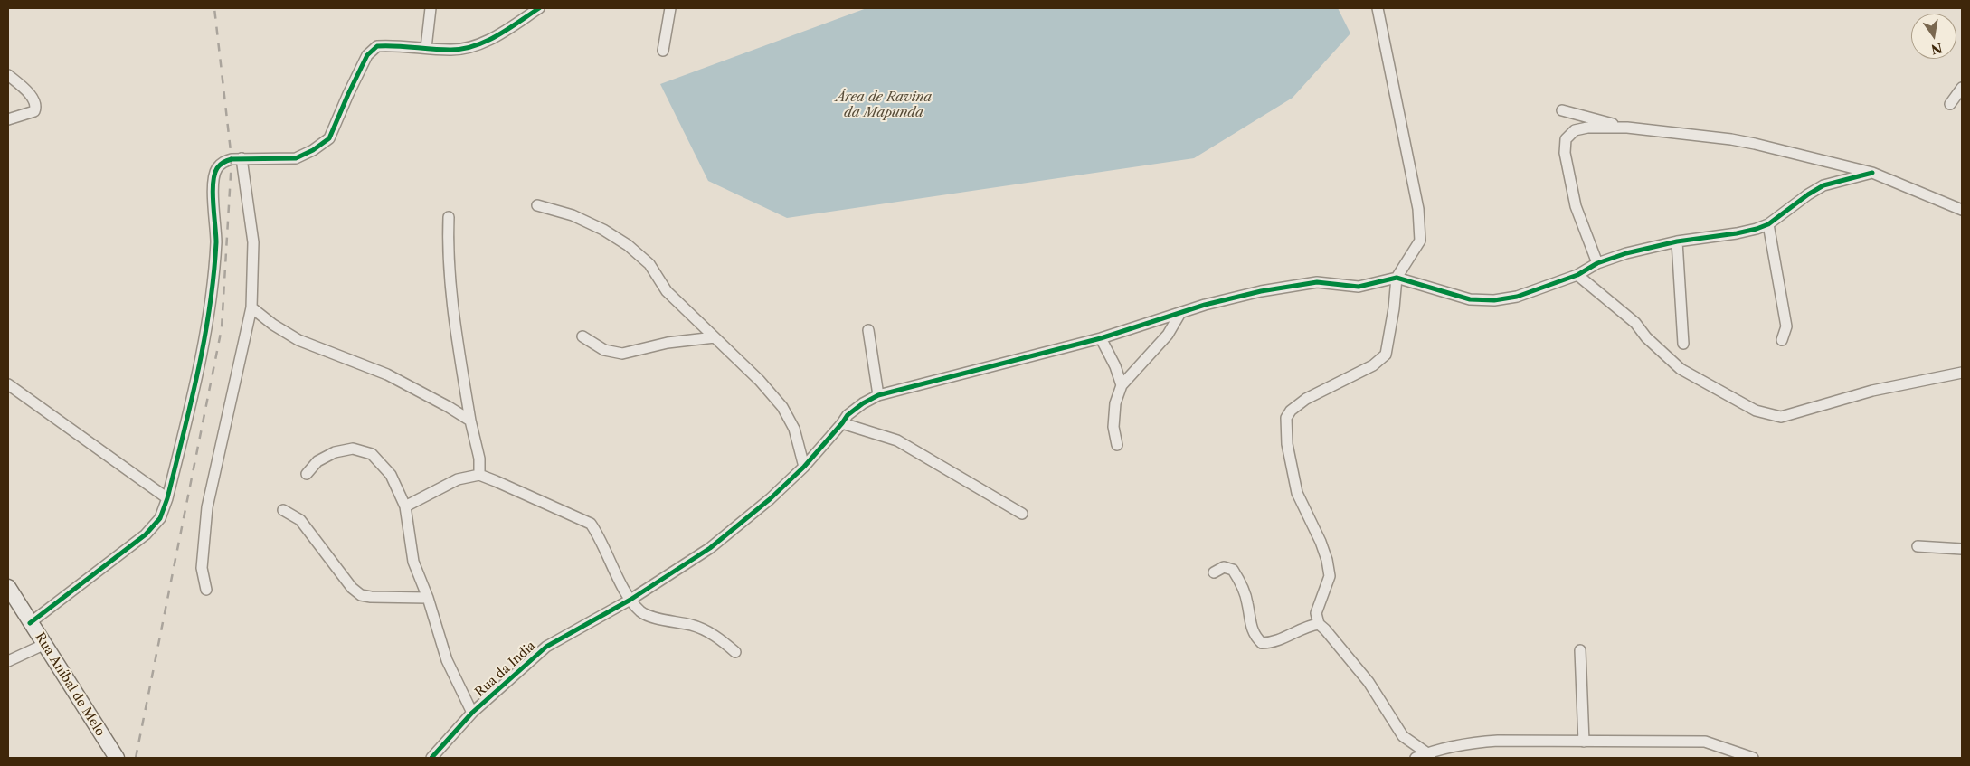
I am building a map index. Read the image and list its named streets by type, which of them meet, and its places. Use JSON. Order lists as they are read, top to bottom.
{
  "streets": {
    "street": ["Rua da India", "Rua Aníbal de Melo"]
  },
  "water": ["Área de Ravina da Mapunda"],
  "north": "bottom"
}
